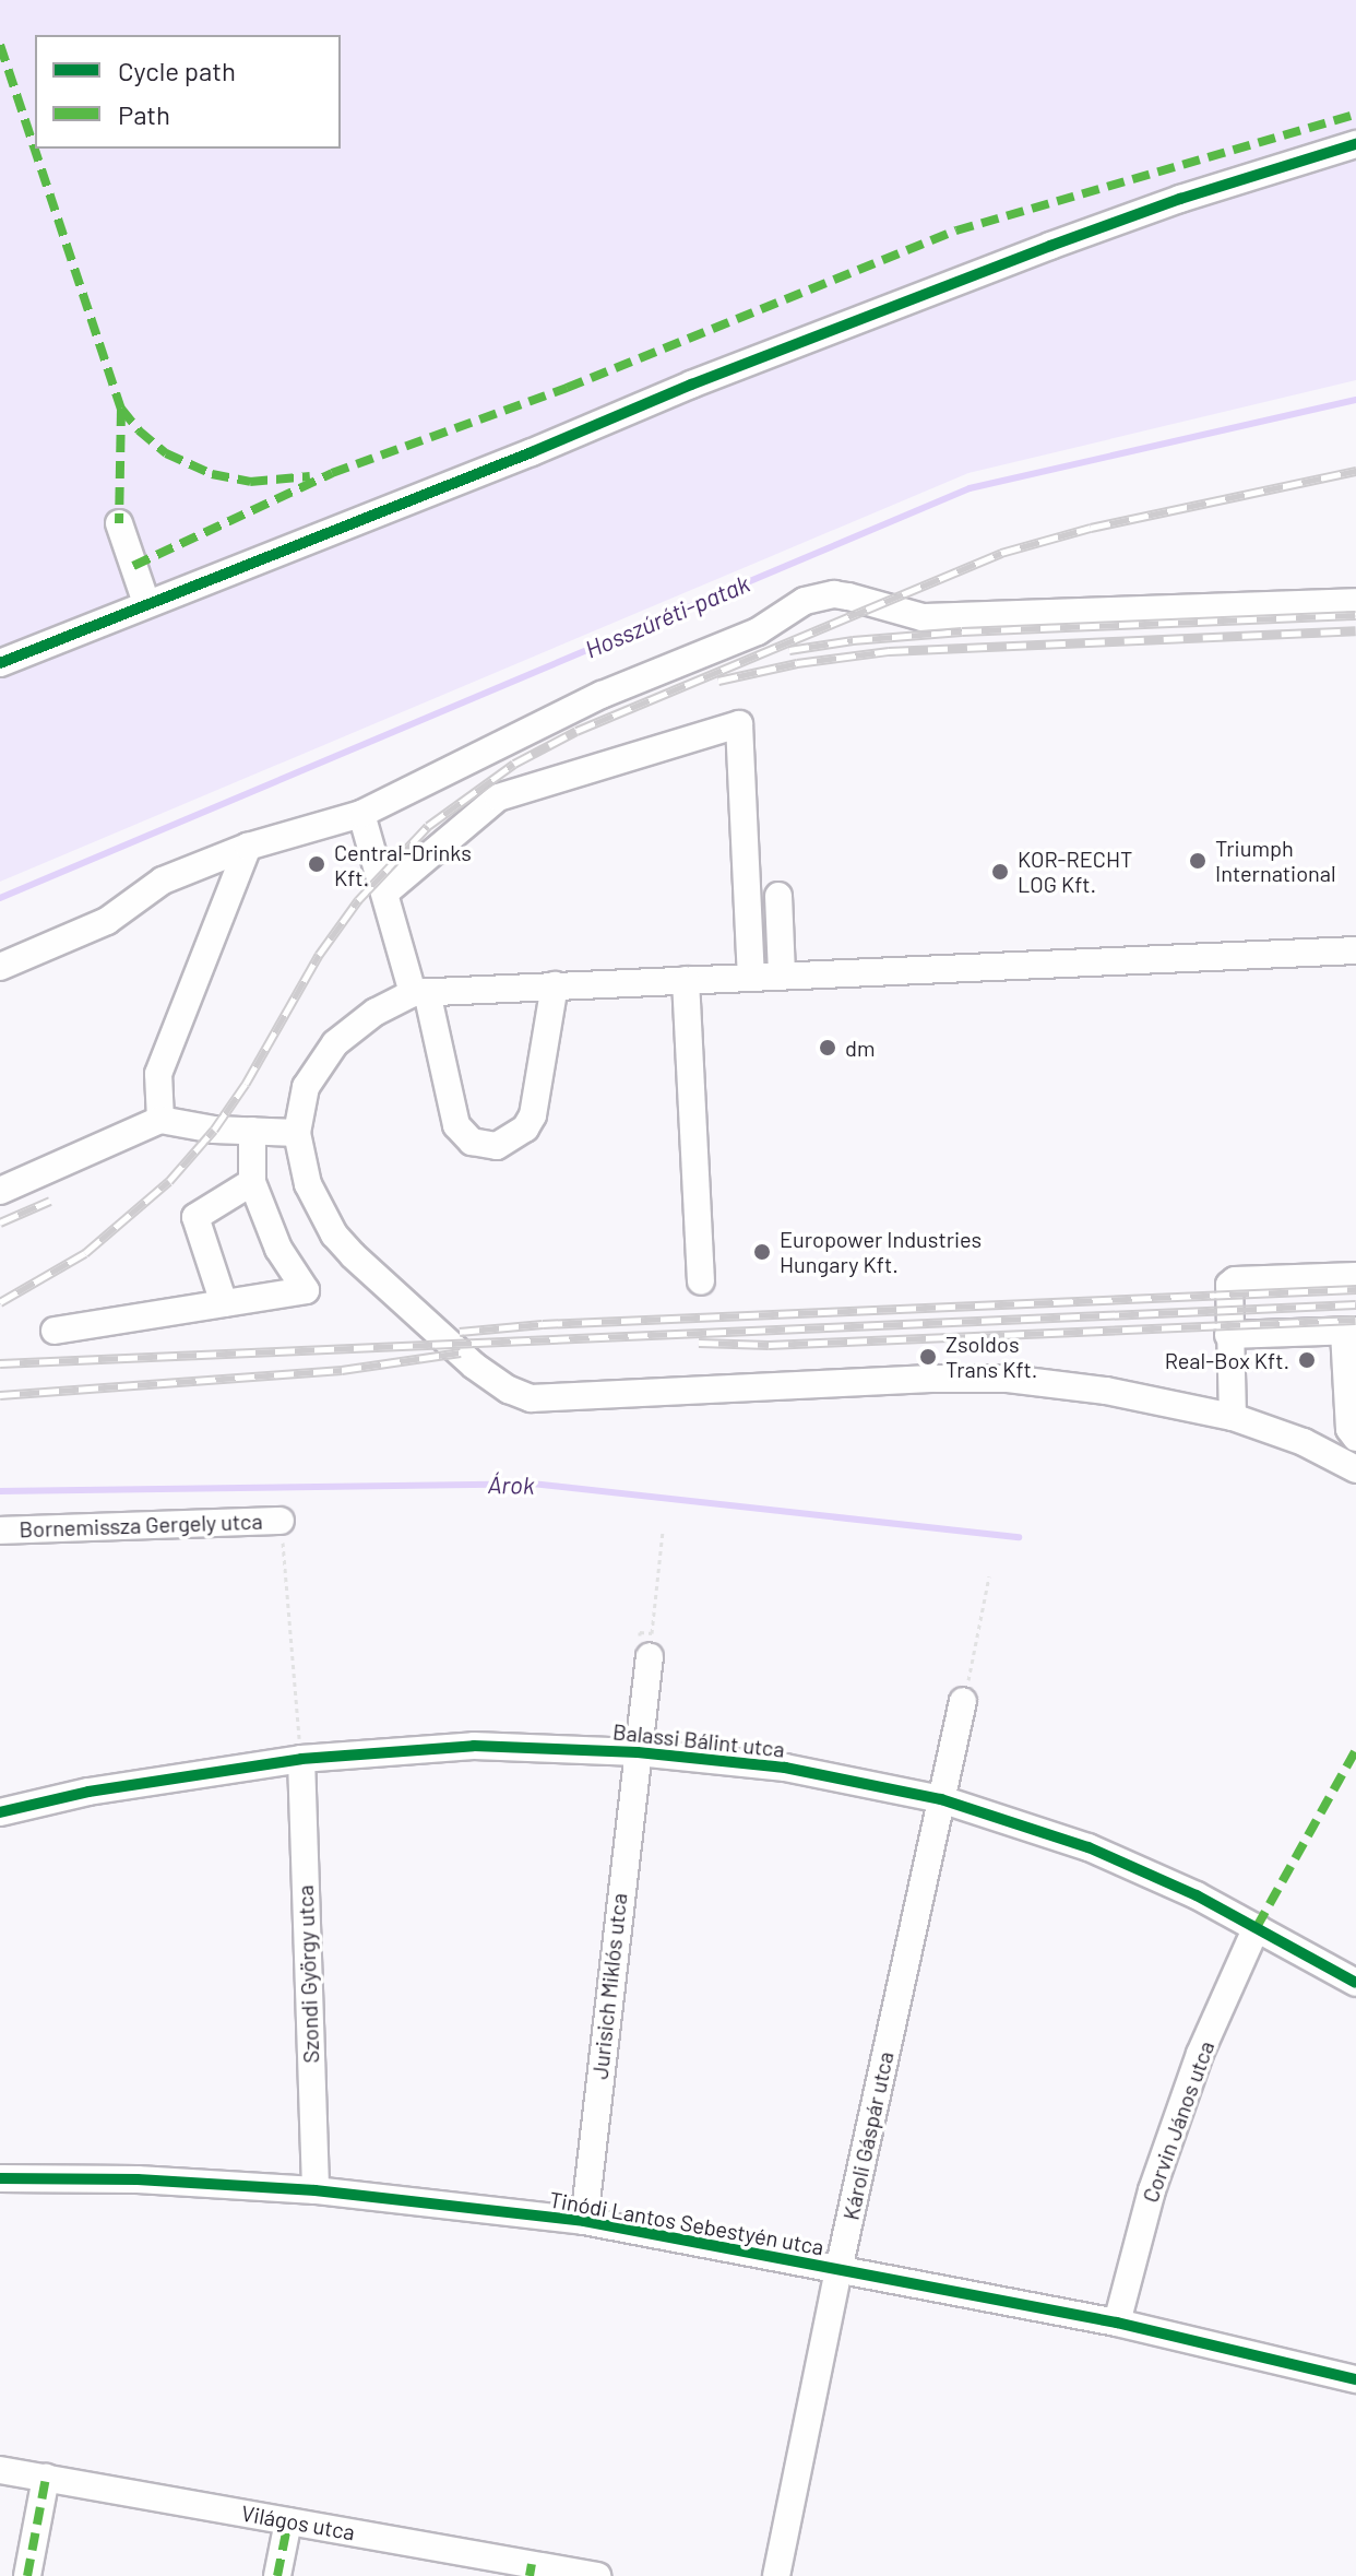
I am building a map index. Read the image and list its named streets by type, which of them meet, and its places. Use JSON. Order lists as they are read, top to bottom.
{
  "streets": {
    "street": [
      "Bornemissza Gergely utca",
      "Balassi Bálint utca",
      "Szondi György utca",
      "Jurisich Miklós utca",
      "Corvin János utca",
      "Károli Gáspár utca",
      "Tinódi Lantos Sebestyén utca",
      "Világos utca"
    ]
  },
  "crossings": [
    ["Balassi Bálint utca", "Szondi György utca"],
    ["Balassi Bálint utca", "Jurisich Miklós utca"],
    ["Balassi Bálint utca", "Corvin János utca"],
    ["Balassi Bálint utca", "Károli Gáspár utca"],
    ["Szondi György utca", "Tinódi Lantos Sebestyén utca"],
    ["Jurisich Miklós utca", "Tinódi Lantos Sebestyén utca"],
    ["Corvin János utca", "Tinódi Lantos Sebestyén utca"],
    ["Károli Gáspár utca", "Tinódi Lantos Sebestyén utca"]
  ],
  "water": ["Hosszúréti-patak", "Árok"],
  "places": [
    "Triumph International",
    "Central-Drinks Kft.",
    "KOR-RECHT LOG Kft.",
    "dm",
    "Europower Industries Hungary Kft.",
    "Zsoldos Trans Kft.",
    "Real-Box Kft."
  ],
  "legend": ["Cycle path", "Path"]
}
